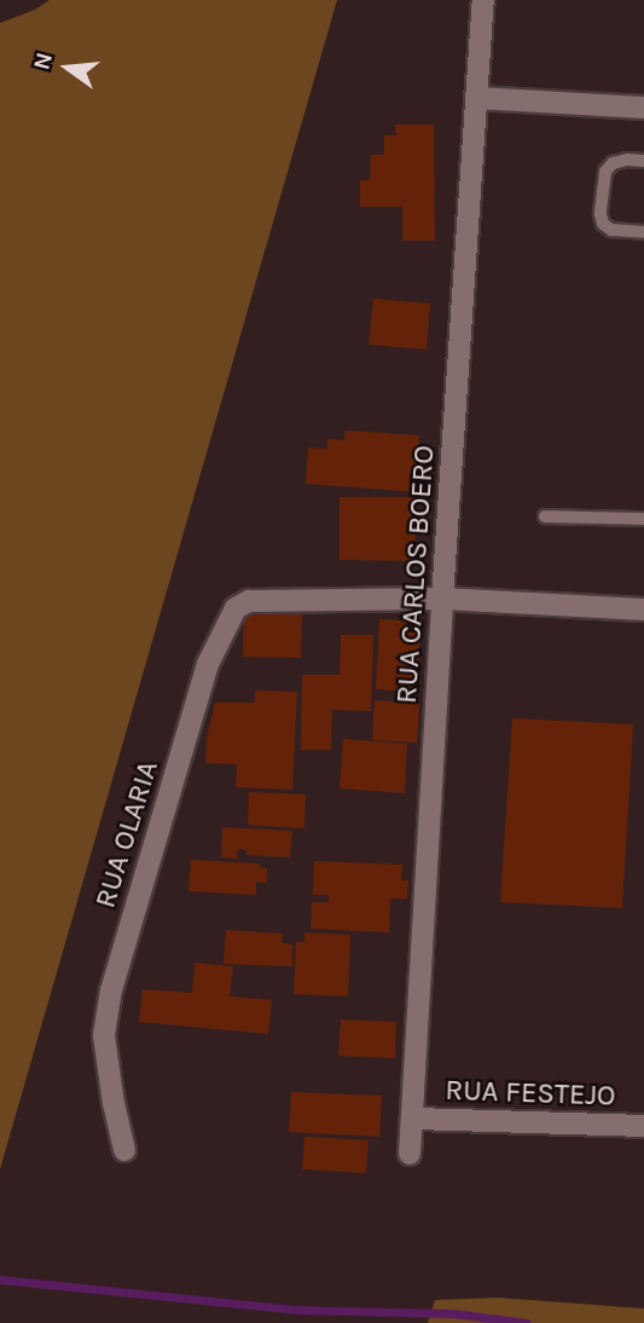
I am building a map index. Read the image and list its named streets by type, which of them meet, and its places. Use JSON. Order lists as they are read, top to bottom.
{
  "streets": {
    "street": ["RUA CARLOS BOERO", "RUA OLARIA", "RUA FESTEJO"]
  },
  "crossings": [
    ["RUA CARLOS BOERO", "RUA OLARIA"],
    ["RUA CARLOS BOERO", "RUA FESTEJO"]
  ],
  "north": "left"
}
